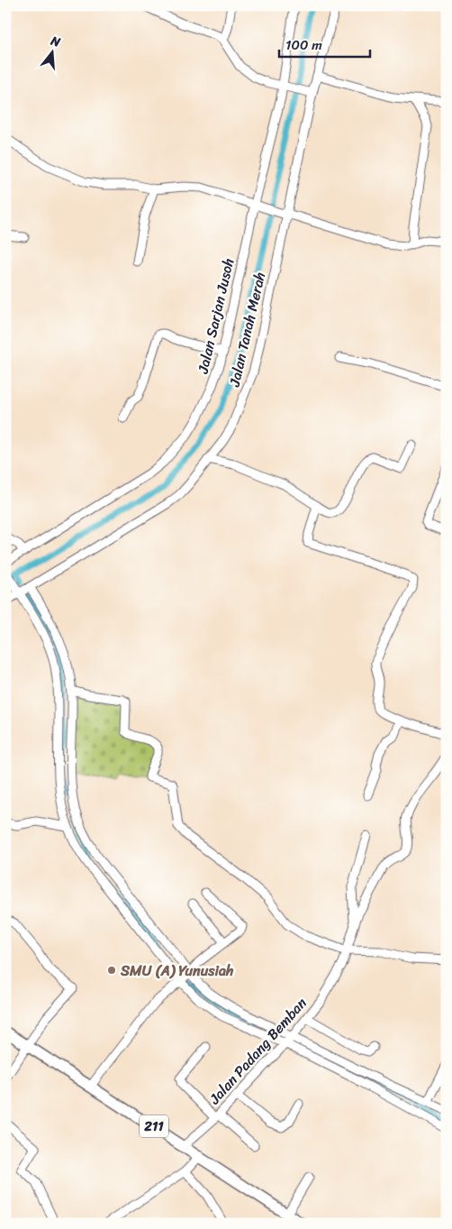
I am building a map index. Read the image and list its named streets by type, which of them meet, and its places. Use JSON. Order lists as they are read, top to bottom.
{
  "streets": {
    "main road": ["211"],
    "street": ["Jalan Sarjan Jusoh", "Jalan Tanah Merah", "Jalan Padang Bemban"]
  },
  "crossings": [
    ["Jalan Padang Bemban", "211"]
  ],
  "places": ["SMU (A) Yunusiah"],
  "scale_bar": "100 m",
  "north": "top"
}
